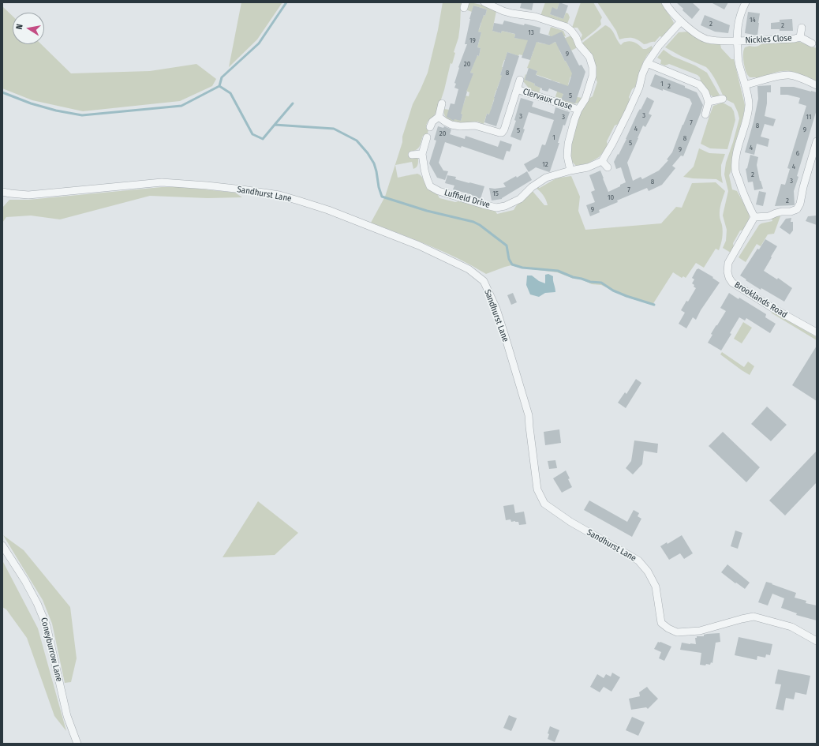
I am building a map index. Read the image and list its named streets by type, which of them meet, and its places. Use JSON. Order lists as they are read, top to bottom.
{
  "streets": {
    "street": [
      "Nickles Close",
      "Clervaux Close",
      "Sandhurst Lane",
      "Luffield Drive",
      "Brooklands Road",
      "Coneyburrow Lane"
    ]
  },
  "house_numbers": [
    "14",
    "2",
    "2",
    "13",
    "19",
    "9",
    "20",
    "8",
    "1",
    "2",
    "5",
    "3",
    "3",
    "3",
    "11",
    "7",
    "8",
    "4",
    "9",
    "5",
    "20",
    "1",
    "8",
    "5",
    "4",
    "9",
    "6",
    "12",
    "4",
    "2",
    "3",
    "8",
    "7",
    "15",
    "10",
    "2",
    "9"
  ],
  "north": "left"
}
